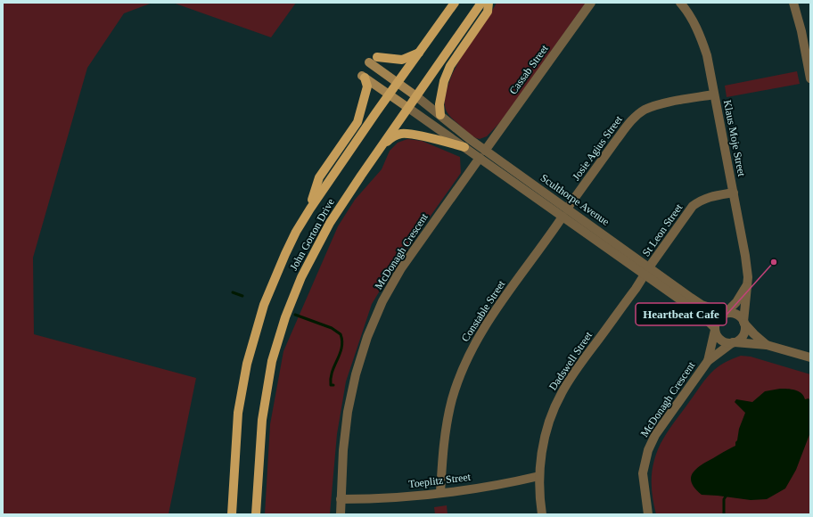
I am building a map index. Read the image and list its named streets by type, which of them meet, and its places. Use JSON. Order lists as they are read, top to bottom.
{
  "streets": {
    "main road": ["John Gorton Drive"],
    "street": [
      "Cassab Street",
      "Klaus Moje Street",
      "Josie Agius Street",
      "Sculthorpe Avenue",
      "St Leon Street",
      "McDonagh Crescent",
      "Constable Street",
      "Dadswell Street",
      "Toeplitz Street"
    ]
  },
  "crossings": [
    ["Cassab Street", "Sculthorpe Avenue"],
    ["Cassab Street", "McDonagh Crescent"],
    ["Klaus Moje Street", "Josie Agius Street"],
    ["Klaus Moje Street", "Sculthorpe Avenue"],
    ["Klaus Moje Street", "St Leon Street"],
    ["Klaus Moje Street", "McDonagh Crescent"],
    ["Josie Agius Street", "Sculthorpe Avenue"],
    ["Josie Agius Street", "Constable Street"],
    ["Sculthorpe Avenue", "St Leon Street"],
    ["Sculthorpe Avenue", "John Gorton Drive"],
    ["Sculthorpe Avenue", "McDonagh Crescent"],
    ["Sculthorpe Avenue", "Constable Street"],
    ["Sculthorpe Avenue", "Dadswell Street"],
    ["St Leon Street", "Dadswell Street"],
    ["McDonagh Crescent", "Toeplitz Street"],
    ["Constable Street", "Toeplitz Street"],
    ["Dadswell Street", "Toeplitz Street"]
  ],
  "places": ["Heartbeat Cafe"]
}
